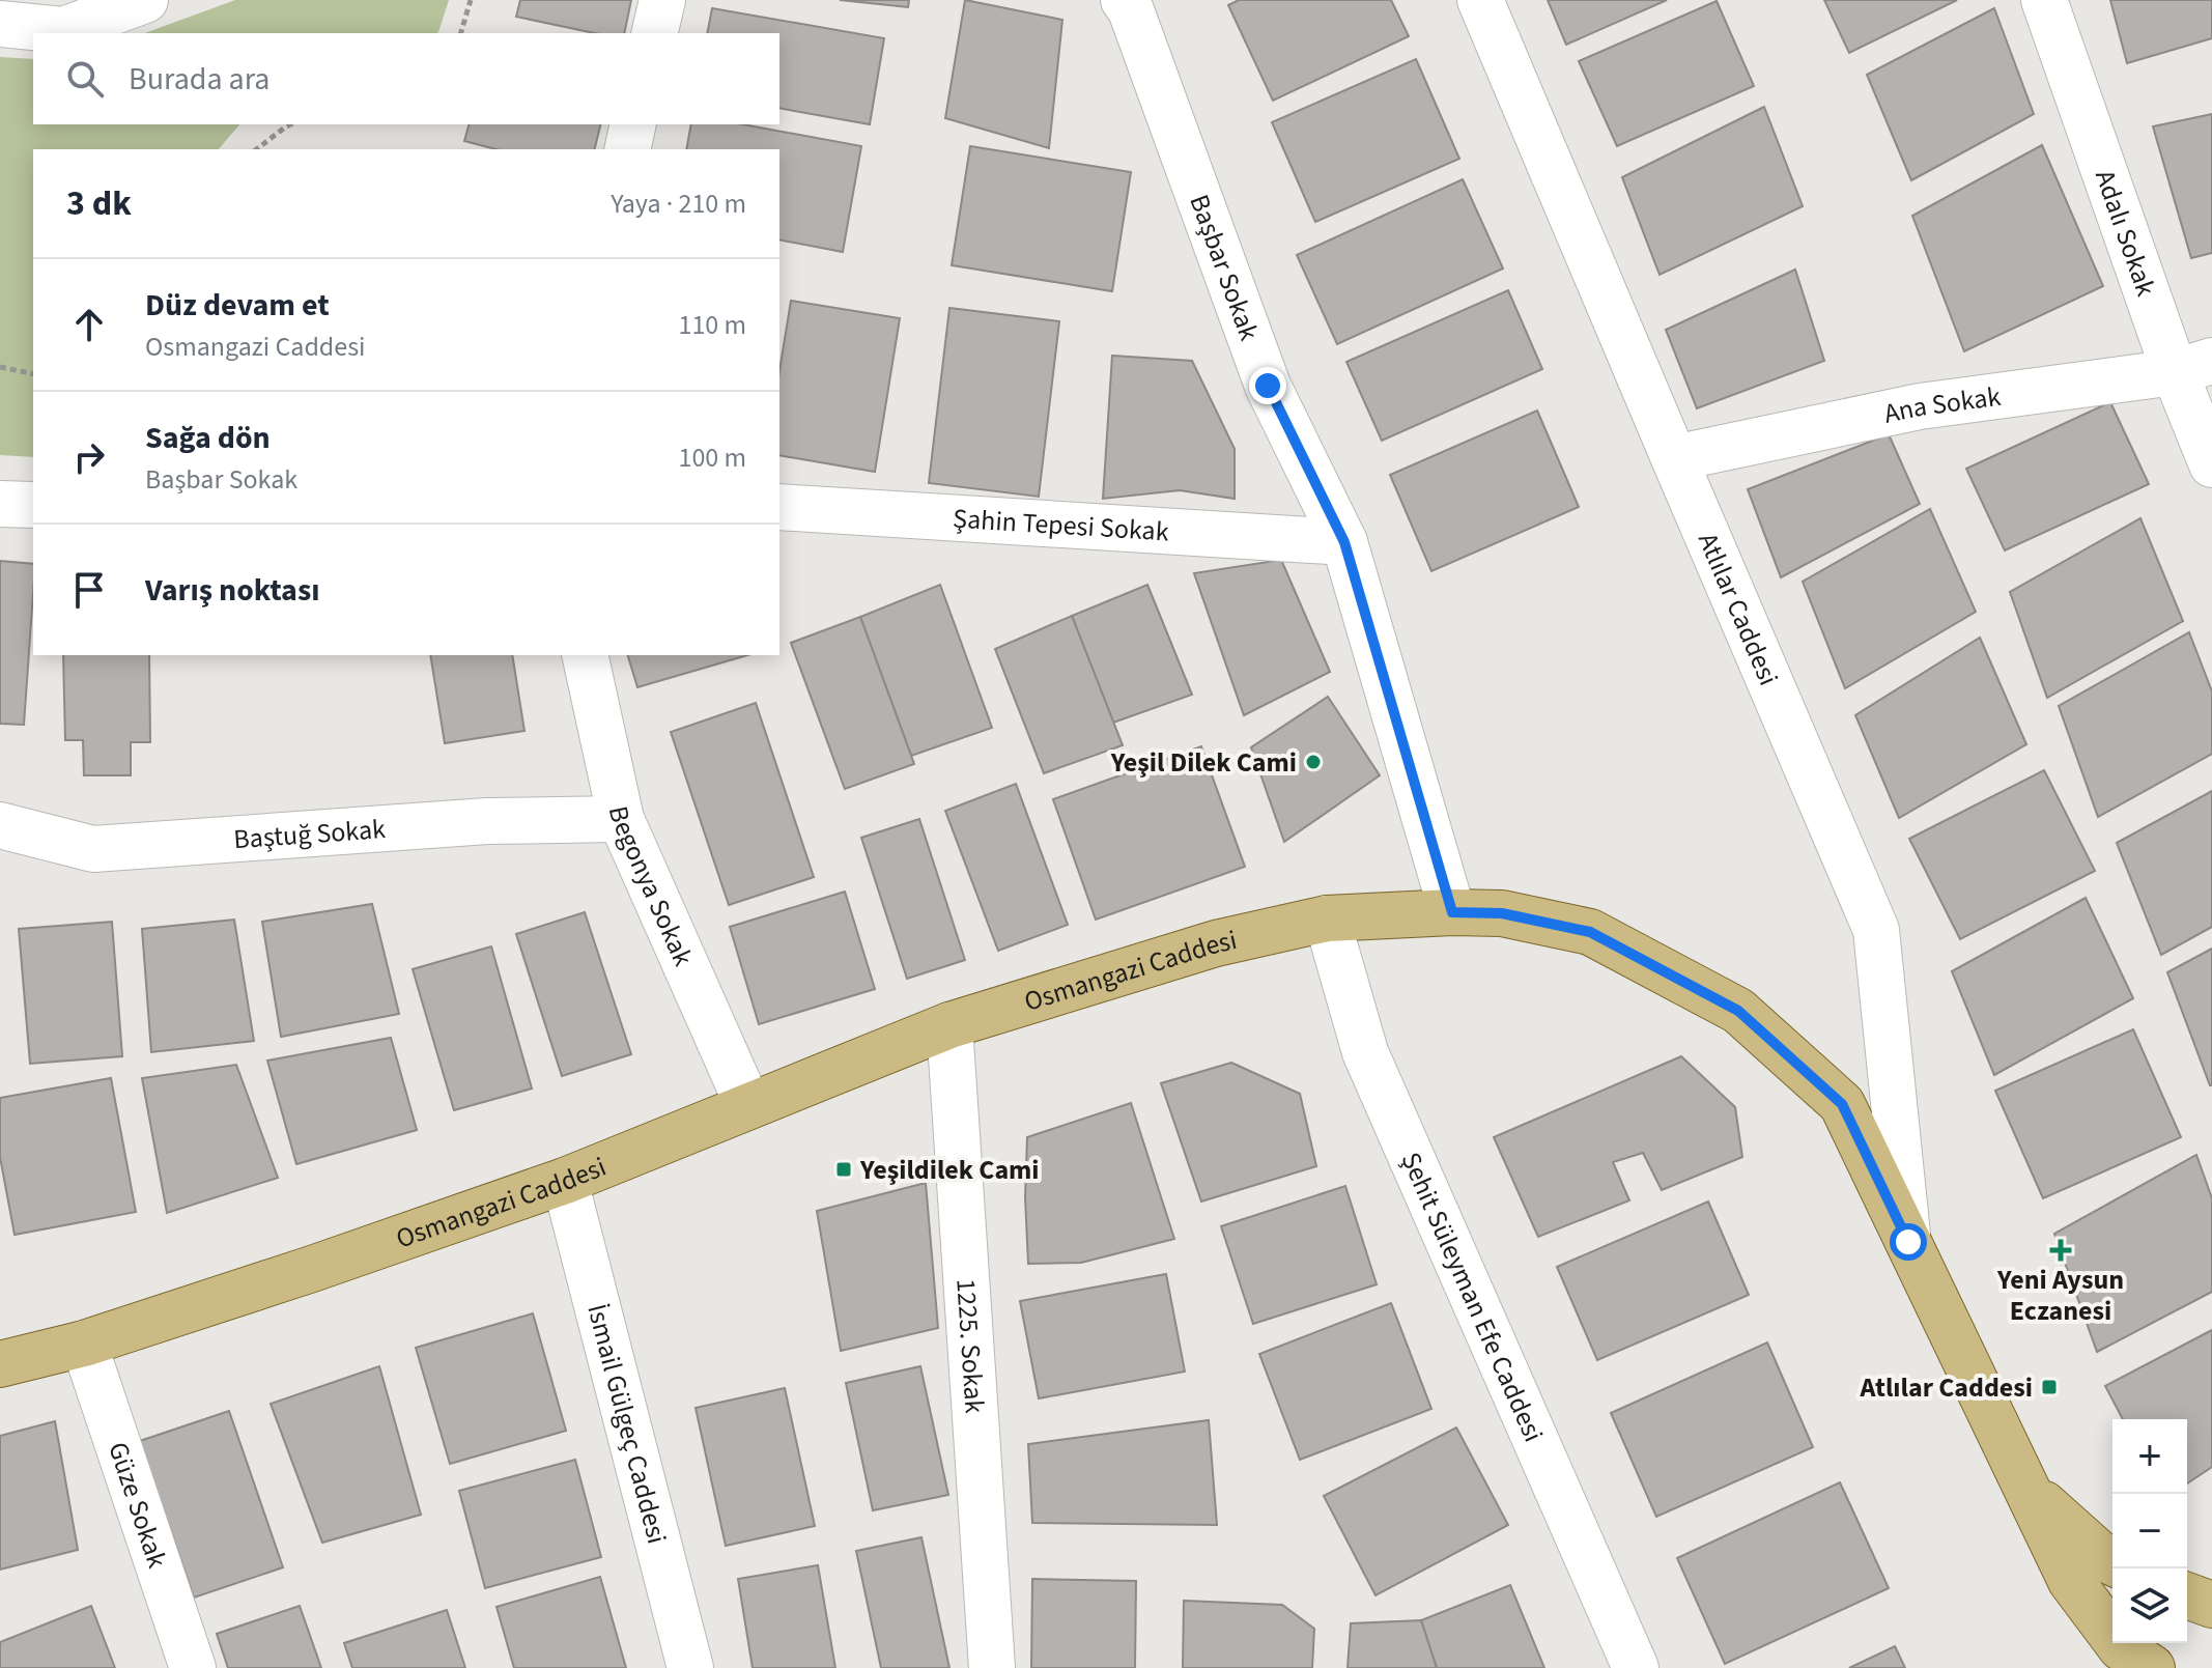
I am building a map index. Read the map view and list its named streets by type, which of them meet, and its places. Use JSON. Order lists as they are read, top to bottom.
{
  "streets": {
    "main road": ["Osmangazi Caddesi"],
    "street": [
      "Adalı Sokak",
      "Başbar Sokak",
      "Ana Sokak",
      "Şahin Tepesi Sokak",
      "Atlılar Caddesi",
      "Baştuğ Sokak",
      "Begonya Sokak",
      "Şehit Süleyman Efe Caddesi",
      "1225. Sokak",
      "İsmail Gülgeç Caddesi",
      "Güze Sokak"
    ]
  },
  "crossings": [
    ["Adalı Sokak", "Ana Sokak"],
    ["Başbar Sokak", "Şahin Tepesi Sokak"],
    ["Başbar Sokak", "Osmangazi Caddesi"],
    ["Ana Sokak", "Atlılar Caddesi"],
    ["Atlılar Caddesi", "Osmangazi Caddesi"],
    ["Baştuğ Sokak", "Begonya Sokak"],
    ["Begonya Sokak", "Osmangazi Caddesi"],
    ["Osmangazi Caddesi", "Şehit Süleyman Efe Caddesi"],
    ["Osmangazi Caddesi", "1225. Sokak"],
    ["Osmangazi Caddesi", "İsmail Gülgeç Caddesi"],
    ["Osmangazi Caddesi", "Güze Sokak"]
  ],
  "places": {
    "other": ["Yeşil Dilek Cami"],
    "transit": ["Yeşildilek Cami", "Atlılar Caddesi"],
    "health": ["Yeni Aysun Eczanesi"]
  },
  "page": {
    "search": "Burada ara",
    "heading": ["3 dk", "Yaya · 210 m"],
    "list": [
      ["Düz devam et", "Osmangazi Caddesi", "110 m"],
      ["Sağa dön", "Başbar Sokak", "100 m"],
      "Varış noktası"
    ],
    "map_buttons": ["+", "−"]
  }
}
